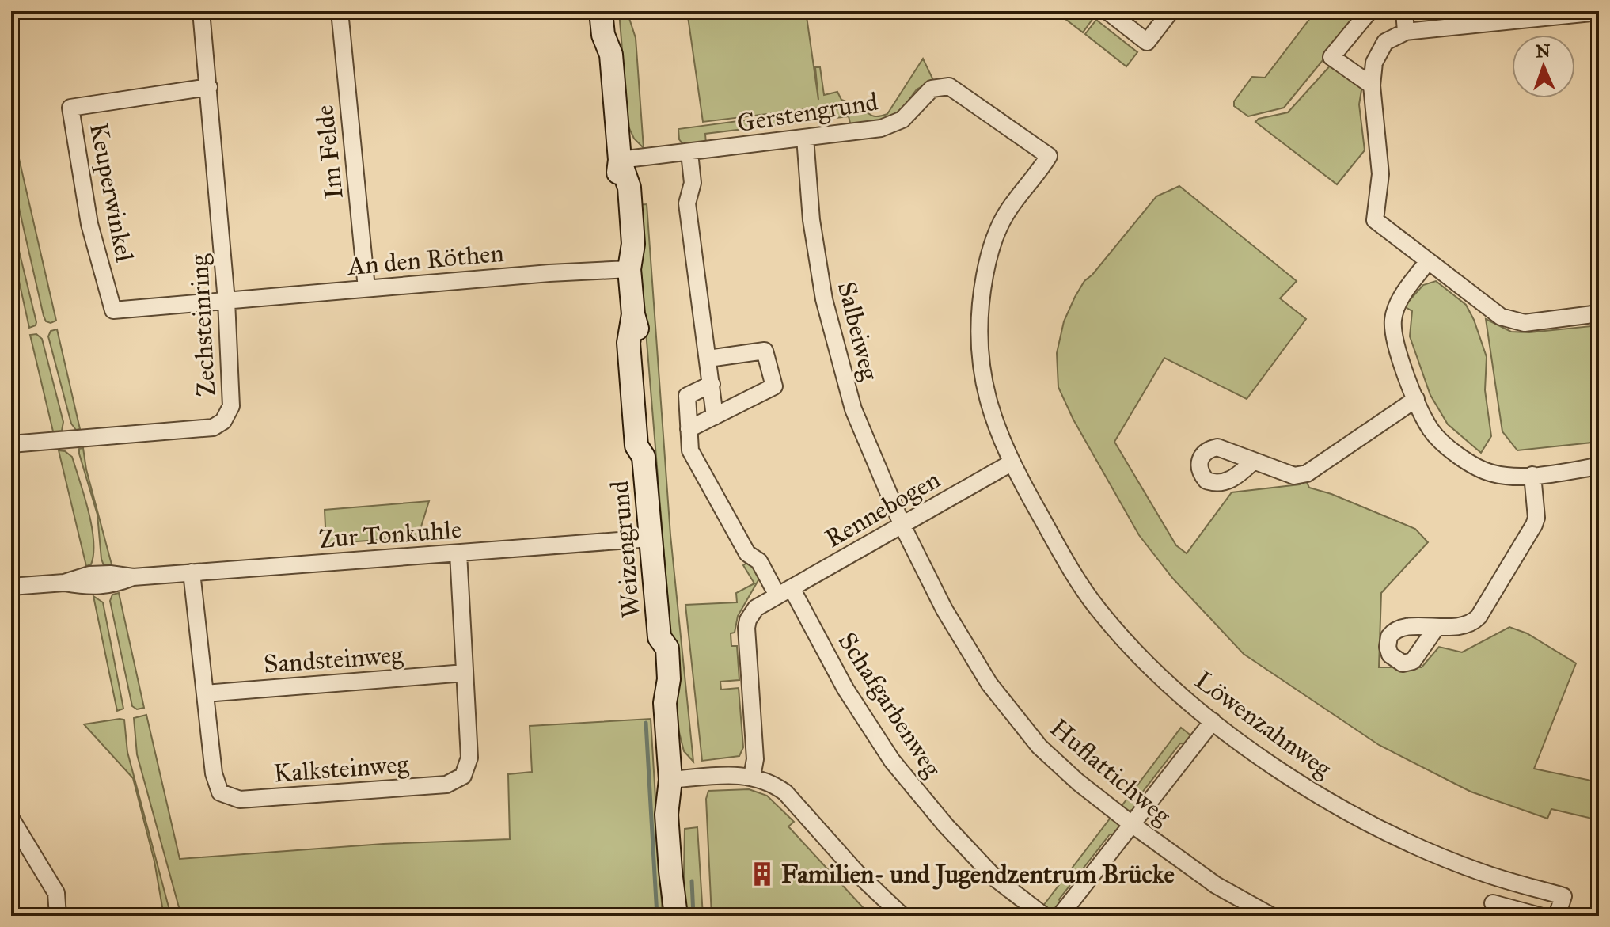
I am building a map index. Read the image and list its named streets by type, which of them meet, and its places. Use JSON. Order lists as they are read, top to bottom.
{
  "streets": {
    "main road": ["Weizengrund"],
    "street": [
      "Gerstengrund",
      "Im Felde",
      "Keuperwinkel",
      "An den Röthen",
      "Zechsteinring",
      "Salbeiweg",
      "Rennebogen",
      "Zur Tonkuhle",
      "Sandsteinweg",
      "Schafgarbenweg",
      "Löwenzahnweg",
      "Kalksteinweg",
      "Huflattichweg"
    ]
  },
  "crossings": [
    ["Gerstengrund", "Salbeiweg"],
    ["Gerstengrund", "Weizengrund"],
    ["Gerstengrund", "Löwenzahnweg"],
    ["Im Felde", "An den Röthen"],
    ["Keuperwinkel", "An den Röthen"],
    ["Keuperwinkel", "Zechsteinring"],
    ["An den Röthen", "Zechsteinring"],
    ["An den Röthen", "Weizengrund"],
    ["Salbeiweg", "Rennebogen"],
    ["Salbeiweg", "Huflattichweg"],
    ["Rennebogen", "Schafgarbenweg"],
    ["Rennebogen", "Löwenzahnweg"],
    ["Rennebogen", "Huflattichweg"],
    ["Zur Tonkuhle", "Weizengrund"],
    ["Zur Tonkuhle", "Kalksteinweg"],
    ["Sandsteinweg", "Kalksteinweg"]
  ],
  "places": {
    "building": ["Familien- und Jugendzentrum Brücke"]
  },
  "north": "top"
}
